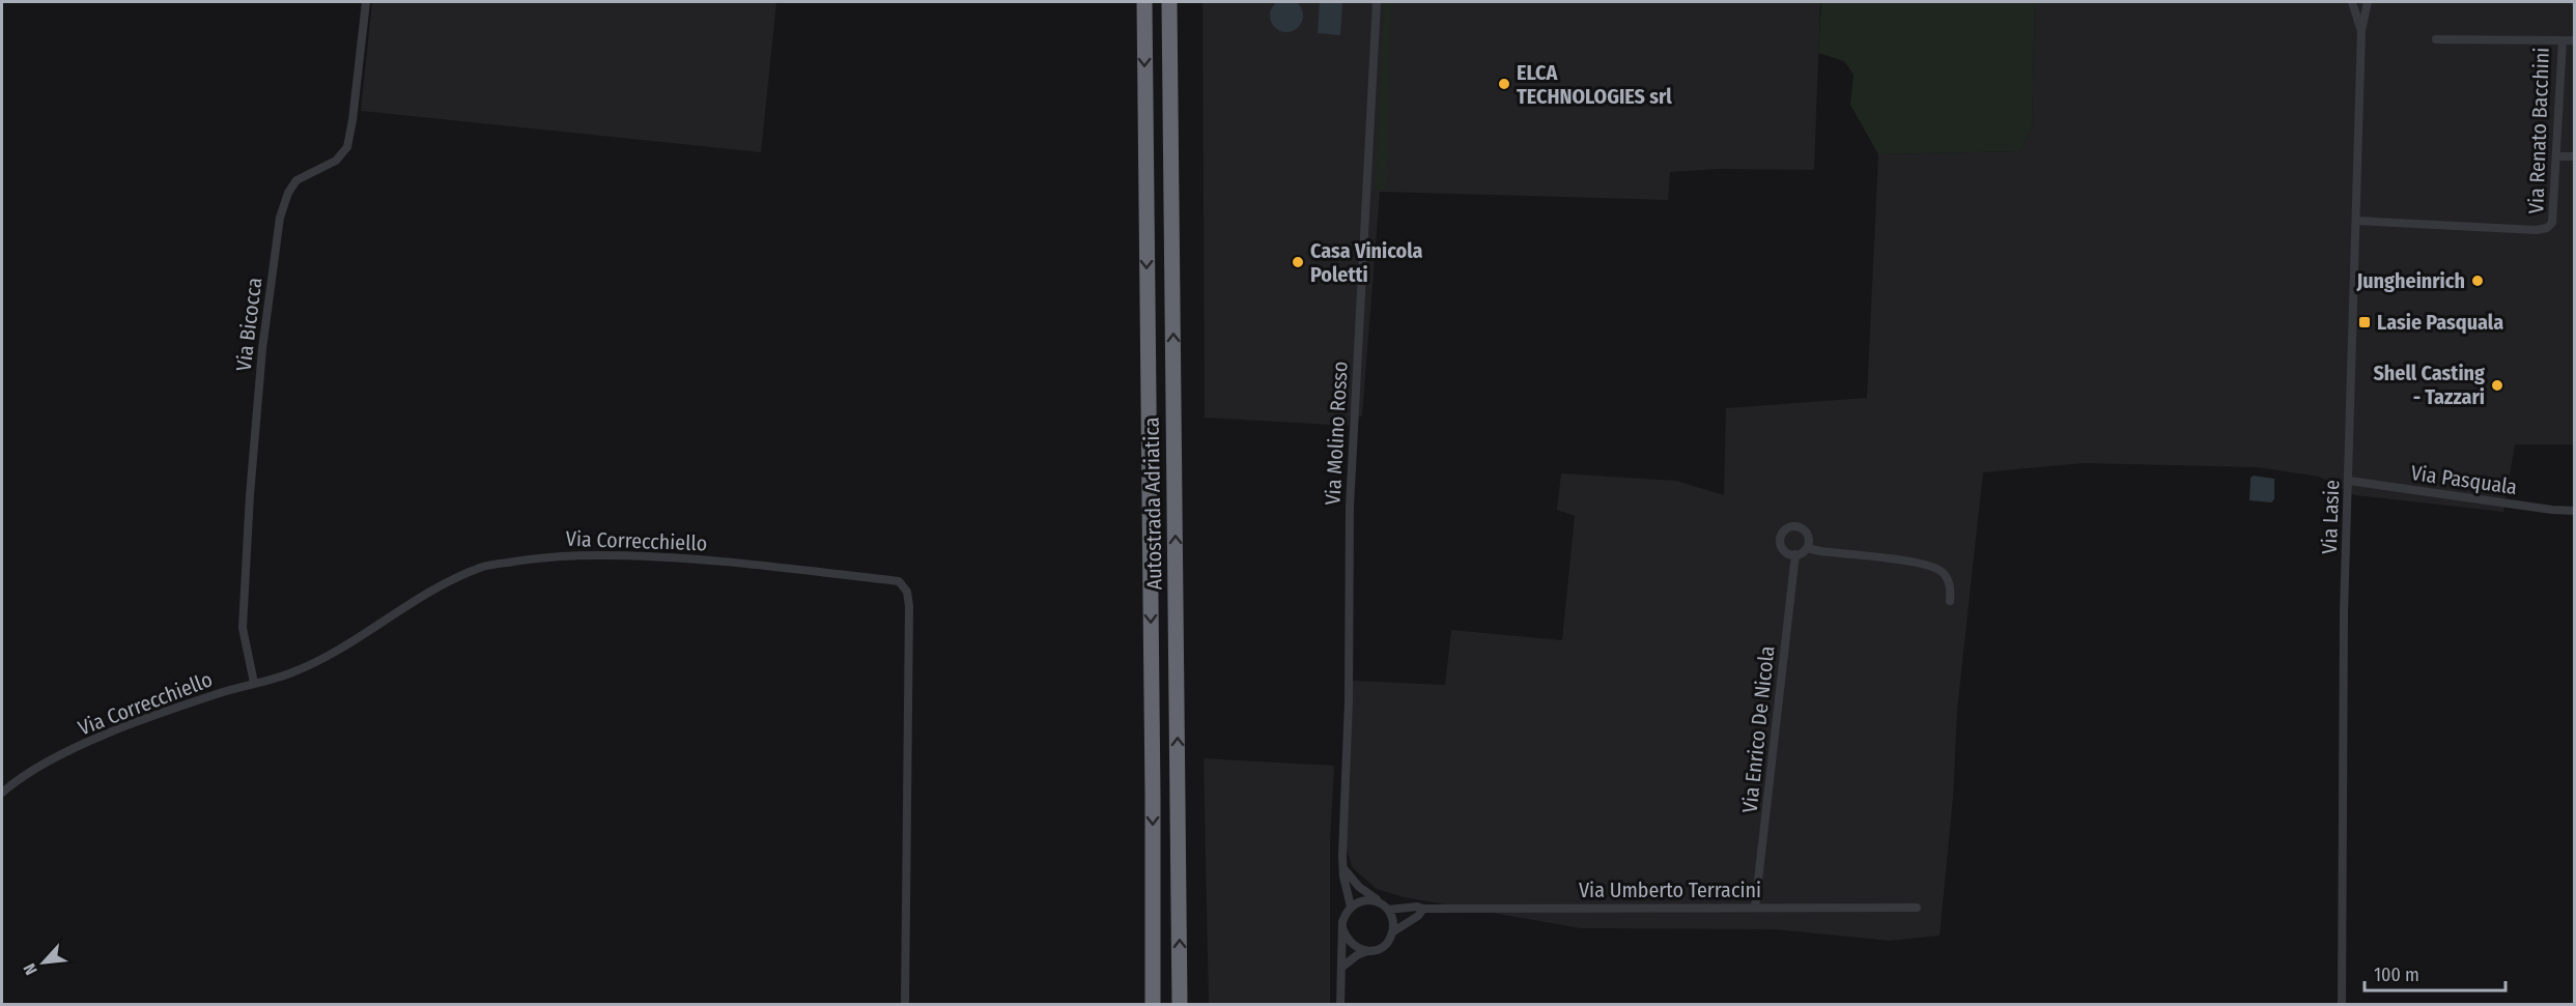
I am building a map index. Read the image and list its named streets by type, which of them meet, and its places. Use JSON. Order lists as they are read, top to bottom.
{
  "streets": {
    "highway": ["Autostrada Adriatica"],
    "street": [
      "Via Renato Bacchini",
      "Via Bicocca",
      "Via Molino Rosso",
      "Via Pasquala",
      "Via Lasie",
      "Via Correcchiello",
      "Via Enrico De Nicola",
      "Via Umberto Terracini"
    ]
  },
  "crossings": [
    ["Via Renato Bacchini", "Via Lasie"],
    ["Via Bicocca", "Via Correcchiello"],
    ["Via Molino Rosso", "Via Umberto Terracini"],
    ["Via Pasquala", "Via Lasie"],
    ["Via Enrico De Nicola", "Via Umberto Terracini"]
  ],
  "places": {
    "other": [
      "ELCA TECHNOLOGIES srl",
      "Casa Vinicola Poletti",
      "Jungheinrich",
      "Shell Casting - Tazzari"
    ],
    "transit": ["Lasie Pasquala"]
  },
  "scale_bar": "100 m",
  "north": "bottom left"
}
